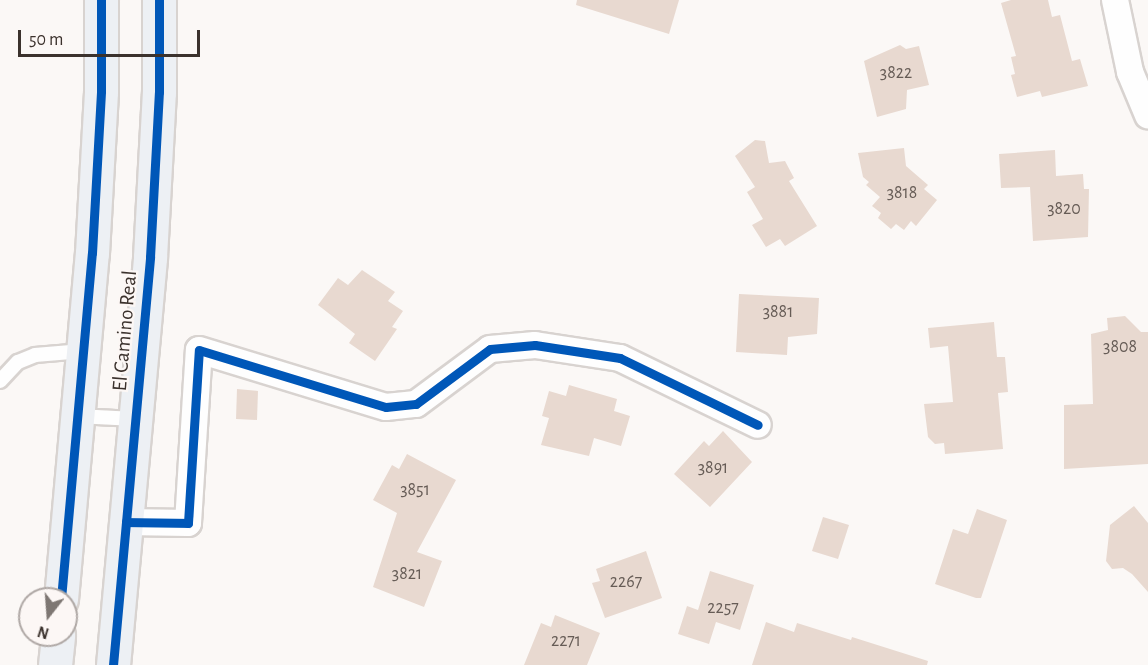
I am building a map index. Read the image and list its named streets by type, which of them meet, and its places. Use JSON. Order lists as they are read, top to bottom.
{
  "streets": {
    "main road": ["El Camino Real"]
  },
  "house_numbers": [
    "3822",
    "3818",
    "3820",
    "3881",
    "3808",
    "3891",
    "3851",
    "3821",
    "2267",
    "2257",
    "2271"
  ],
  "scale_bar": "50 m",
  "north": "bottom"
}
